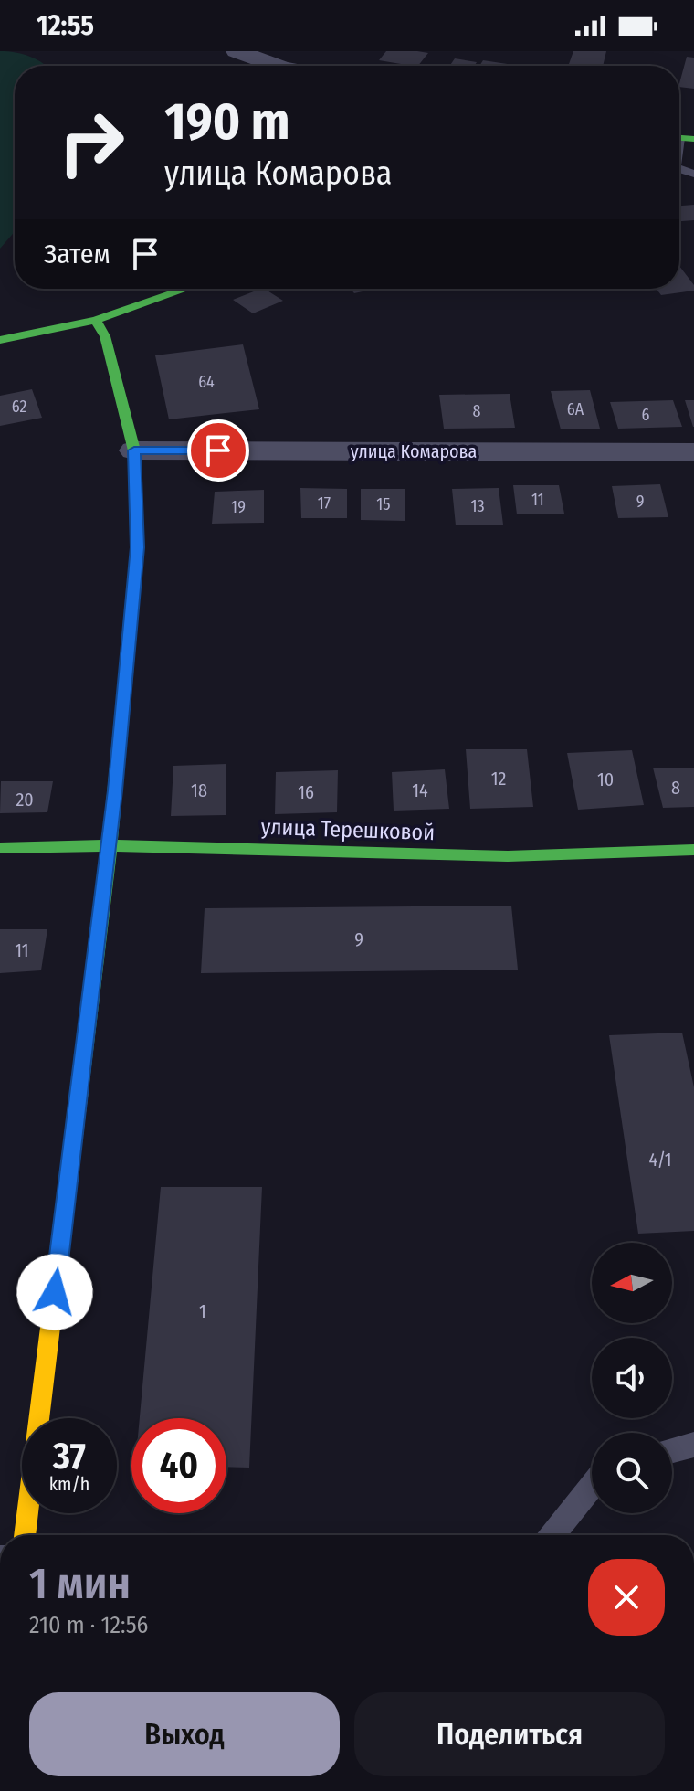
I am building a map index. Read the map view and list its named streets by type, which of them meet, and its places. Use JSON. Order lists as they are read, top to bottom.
{
  "streets": {
    "street": ["улица Комарова", "улица Терешковой"]
  },
  "house_numbers": [
    "64",
    "62",
    "6А",
    "8",
    "6",
    "11",
    "9",
    "17",
    "15",
    "13",
    "19",
    "12",
    "10",
    "8",
    "18",
    "14",
    "16",
    "20",
    "9",
    "11",
    "4/1",
    "1"
  ],
  "north": "left",
  "page": {
    "status": "12:55",
    "turn": ["190 m", "улица Комарова"],
    "then": "Затем",
    "speed": "37 km/h",
    "limit": "40",
    "heading": ["1 мин", "210 m · 12:56"],
    "buttons": ["Выход", "Поделиться"]
  }
}
